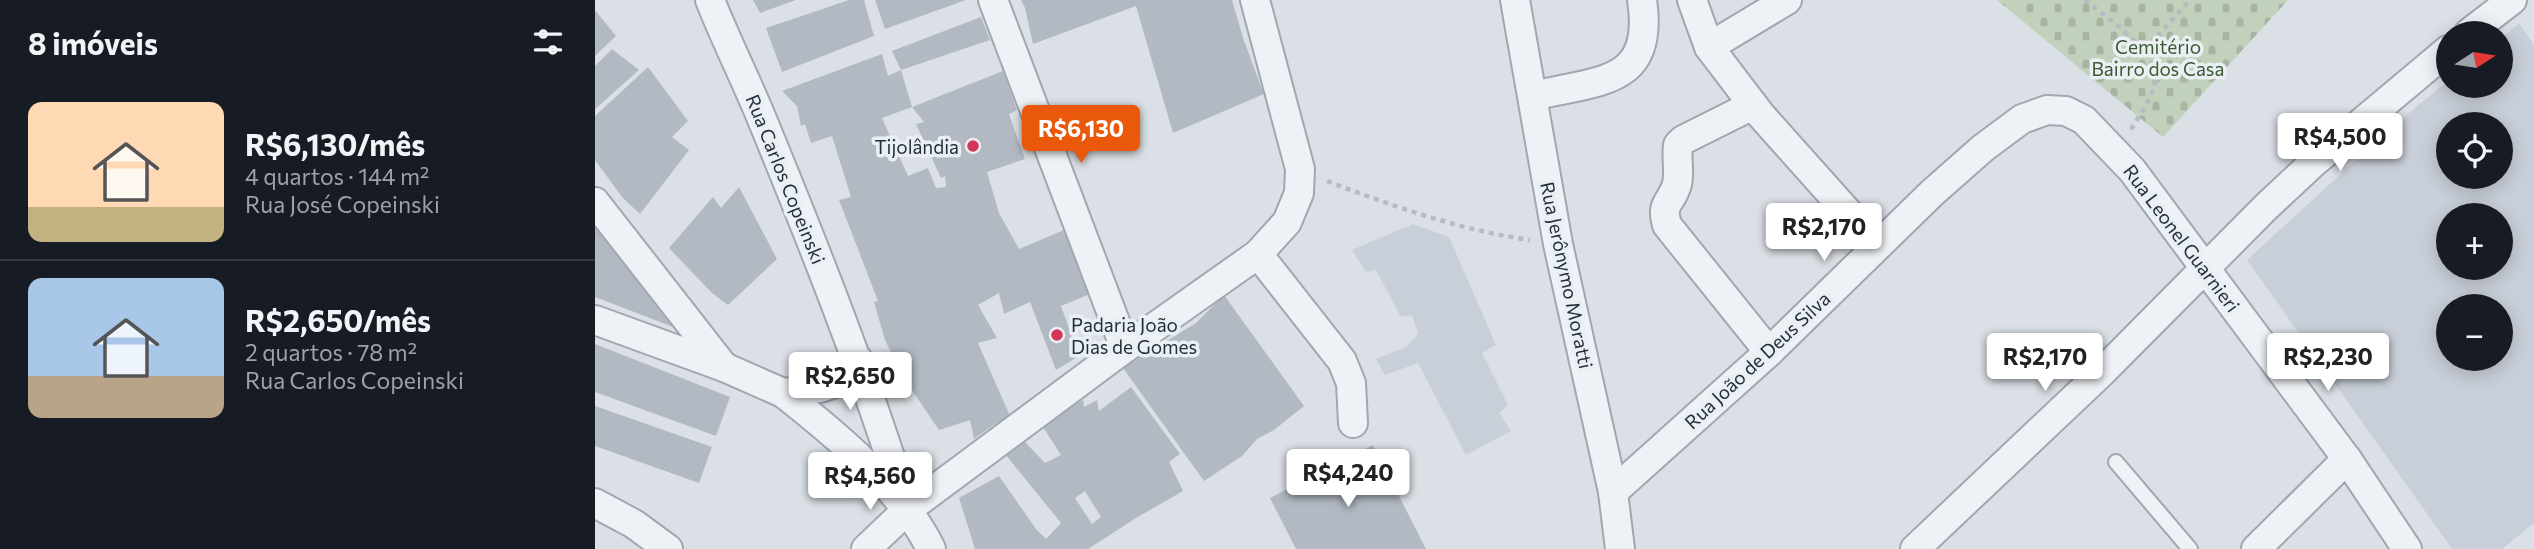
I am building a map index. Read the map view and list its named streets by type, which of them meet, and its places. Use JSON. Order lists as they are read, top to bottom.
{
  "streets": {
    "street": [
      "Rua Carlos Copeinski",
      "Rua Leonel Guarnieri",
      "Rua Jerônymo Moratti",
      "Rua João de Deus Silva"
    ]
  },
  "crossings": [
    ["Rua Leonel Guarnieri", "Rua João de Deus Silva"],
    ["Rua Jerônymo Moratti", "Rua João de Deus Silva"]
  ],
  "parks": ["Cemitério Bairro dos Casa"],
  "places": ["Tijolândia", "Padaria João Dias de Gomes"],
  "north": "right",
  "page": {
    "heading": "8 imóveis",
    "map_buttons": ["+", "−"],
    "list": [
      {
        "name": "R$6,130/mês",
        "note": "4 quartos · 144 m² · Rua José Copeinski"
      },
      {
        "name": "R$2,650/mês",
        "note": "2 quartos · 78 m² · Rua Carlos Copeinski"
      }
    ],
    "price": [
      "R$6,130",
      "R$4,500",
      "R$2,170",
      "R$2,170",
      "R$2,230",
      "R$2,650",
      "R$4,240",
      "R$4,560"
    ]
  }
}
